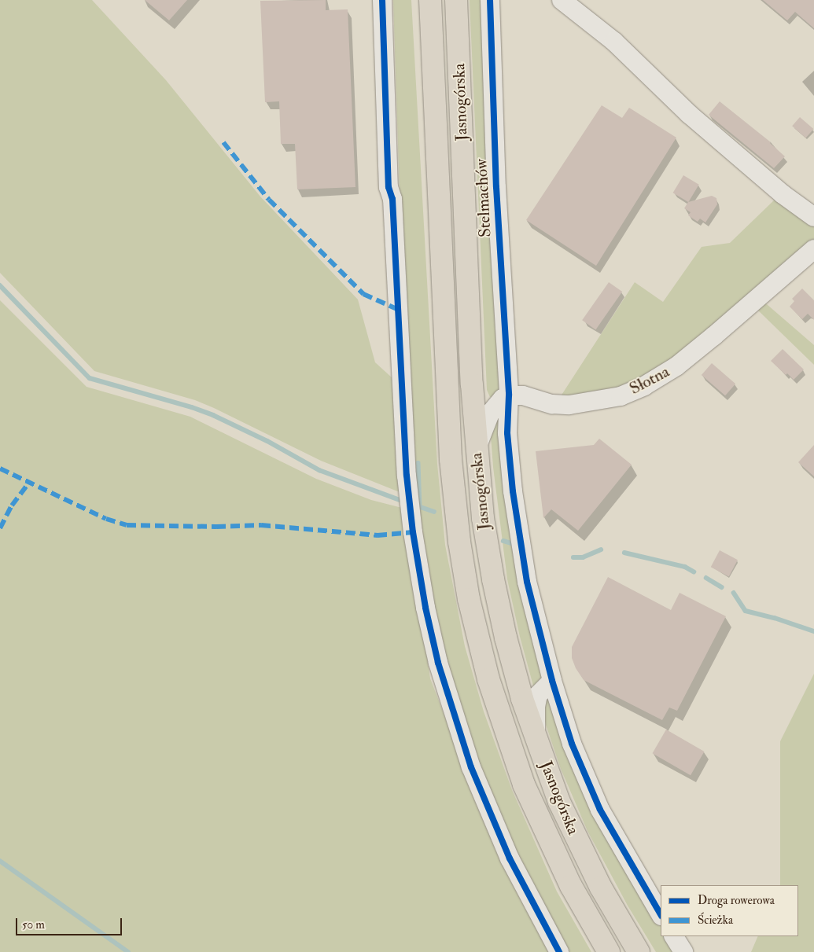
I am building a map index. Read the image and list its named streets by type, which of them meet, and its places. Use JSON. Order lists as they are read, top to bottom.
{
  "streets": {
    "main road": ["Jasnogórska"],
    "street": ["Stelmachów", "Słotna"]
  },
  "crossings": [
    ["Stelmachów", "Słotna"]
  ],
  "legend": ["Droga rowerowa", "Ścieżka"],
  "scale_bar": "50 m"
}
